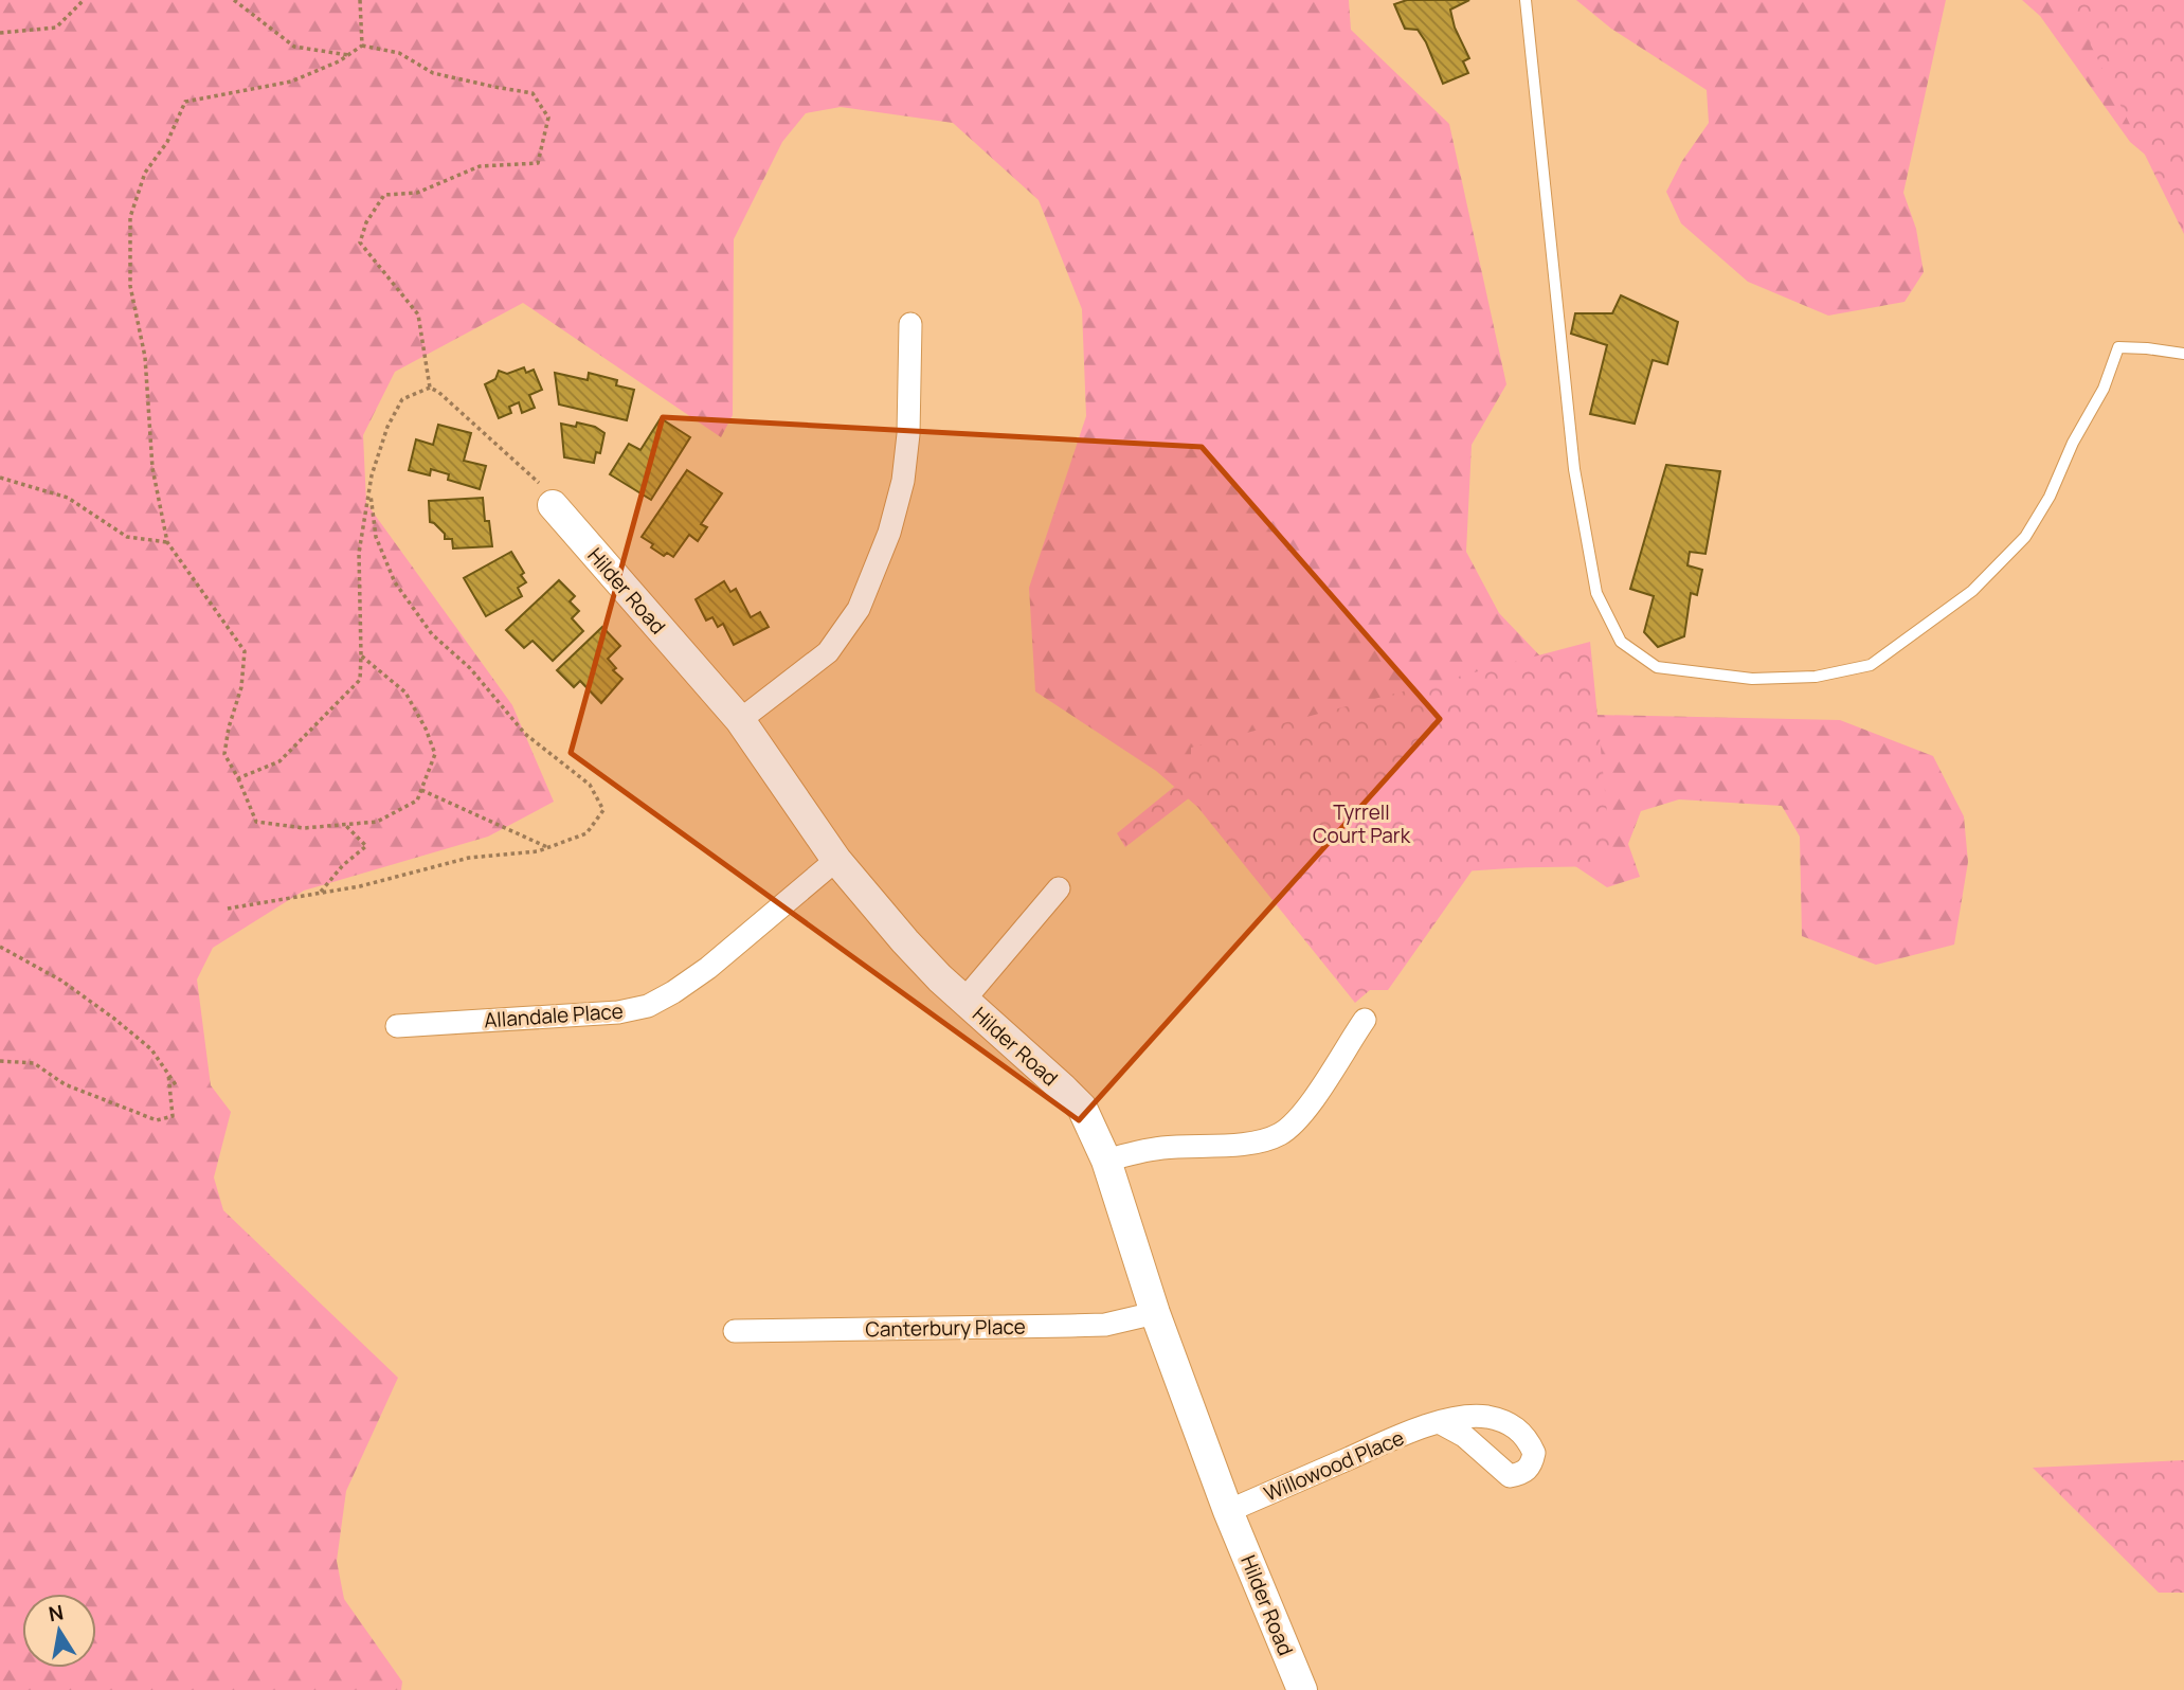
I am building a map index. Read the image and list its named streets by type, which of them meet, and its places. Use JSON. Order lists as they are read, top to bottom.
{
  "streets": {
    "street": [
      "Hilder Road",
      "Allandale Place",
      "Canterbury Place",
      "Willowood Place"
    ]
  },
  "crossings": [
    ["Hilder Road", "Allandale Place"],
    ["Hilder Road", "Canterbury Place"],
    ["Hilder Road", "Willowood Place"]
  ],
  "parks": ["Tyrrell Court Park"],
  "north": "top"
}
